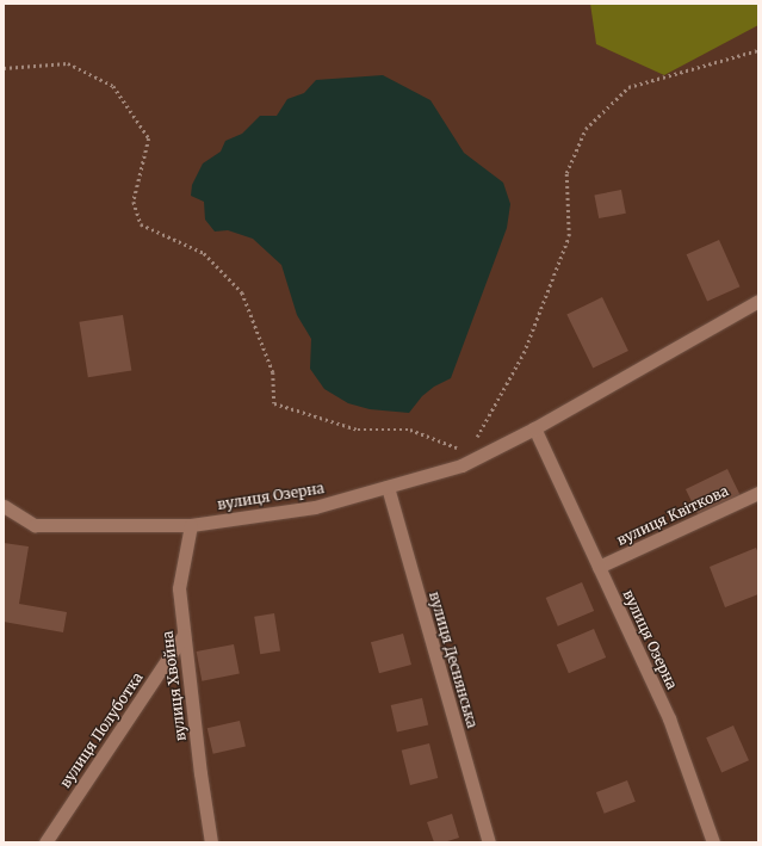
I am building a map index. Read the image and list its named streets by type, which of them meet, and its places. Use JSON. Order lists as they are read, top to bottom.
{
  "streets": {
    "street": [
      "вулиця Озерна",
      "вулиця Квіткова",
      "вулиця Деснянська",
      "вулиця Хвойна",
      "вулиця Полуботка"
    ]
  },
  "crossings": [
    ["вулиця Озерна", "вулиця Квіткова"],
    ["вулиця Озерна", "вулиця Деснянська"],
    ["вулиця Озерна", "вулиця Хвойна"],
    ["вулиця Хвойна", "вулиця Полуботка"]
  ]
}
